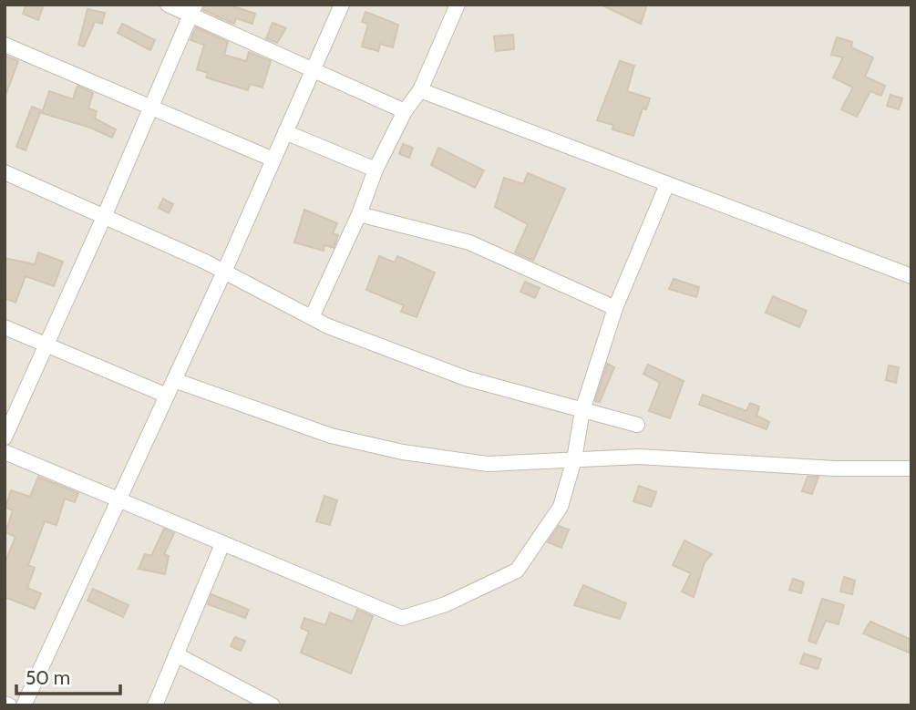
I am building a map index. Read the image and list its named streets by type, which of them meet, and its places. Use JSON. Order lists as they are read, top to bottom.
{
  "scale_bar": "50 m"
}
